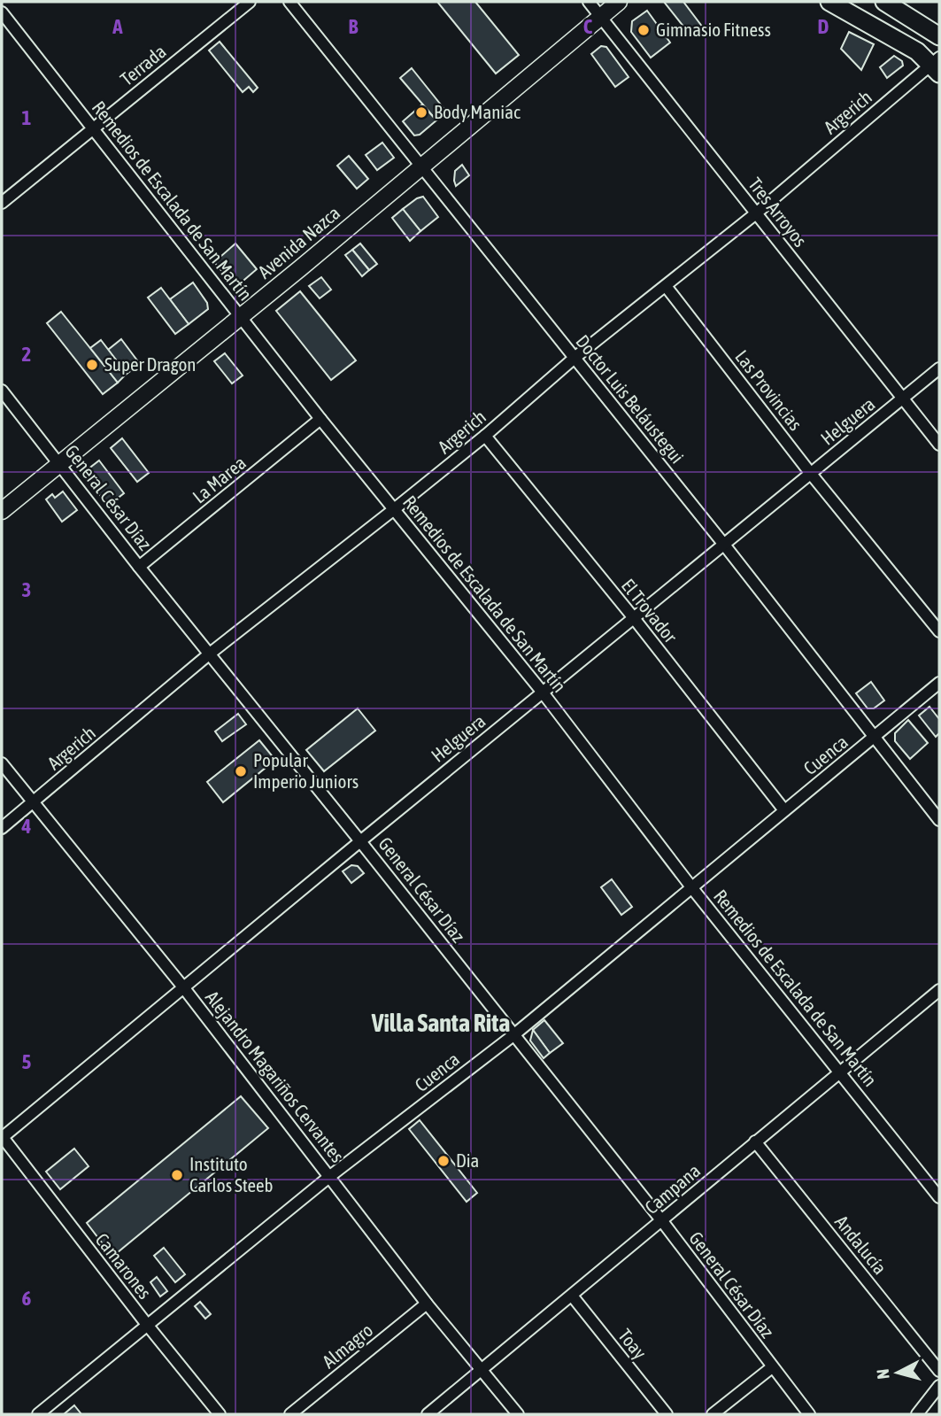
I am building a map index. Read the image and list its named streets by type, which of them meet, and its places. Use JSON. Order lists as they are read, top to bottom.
{
  "streets": {
    "main road": ["Avenida Nazca"],
    "street": [
      "Terrada",
      "Argerich",
      "Remedios de Escalada de San Martín",
      "Tres Arroyos",
      "Las Provincias",
      "Doctor Luis Beláustegui",
      "Helguera",
      "La Marea",
      "General César Díaz",
      "El Trovador",
      "Cuenca",
      "Alejandro Magariños Cervantes",
      "Campana",
      "Andalucía",
      "Camarones",
      "Toay",
      "Almagro"
    ]
  },
  "crossings": [
    ["Terrada", "Remedios de Escalada de San Martín"],
    ["Argerich", "Remedios de Escalada de San Martín"],
    ["Argerich", "Tres Arroyos"],
    ["Argerich", "Las Provincias"],
    ["Argerich", "Doctor Luis Beláustegui"],
    ["Argerich", "General César Díaz"],
    ["Argerich", "El Trovador"],
    ["Argerich", "Alejandro Magariños Cervantes"],
    ["Remedios de Escalada de San Martín", "Avenida Nazca"],
    ["Remedios de Escalada de San Martín", "Helguera"],
    ["Remedios de Escalada de San Martín", "La Marea"],
    ["Remedios de Escalada de San Martín", "Cuenca"],
    ["Remedios de Escalada de San Martín", "Campana"],
    ["Tres Arroyos", "Avenida Nazca"],
    ["Tres Arroyos", "Helguera"],
    ["Avenida Nazca", "Doctor Luis Beláustegui"],
    ["Avenida Nazca", "General César Díaz"],
    ["Las Provincias", "Helguera"],
    ["Doctor Luis Beláustegui", "Helguera"],
    ["Doctor Luis Beláustegui", "Cuenca"],
    ["Helguera", "General César Díaz"],
    ["Helguera", "El Trovador"],
    ["Helguera", "Alejandro Magariños Cervantes"],
    ["Helguera", "Camarones"],
    ["La Marea", "General César Díaz"],
    ["General César Díaz", "Cuenca"],
    ["General César Díaz", "Campana"],
    ["El Trovador", "Cuenca"],
    ["Cuenca", "Alejandro Magariños Cervantes"],
    ["Cuenca", "Camarones"],
    ["Alejandro Magariños Cervantes", "Campana"],
    ["Alejandro Magariños Cervantes", "Almagro"],
    ["Campana", "Andalucía"],
    ["Campana", "Toay"]
  ],
  "districts": ["Villa Santa Rita"],
  "places": [
    "Gimnasio Fitness",
    "Body Maniac",
    "Super Dragon",
    "Popular Imperio Juniors",
    "Dia",
    "Instituto Carlos Steeb"
  ],
  "north": "left",
  "grid": {
    "columns": [
      "A",
      "B",
      "C",
      "D"
    ],
    "rows": [
      "1",
      "2",
      "3",
      "4",
      "5",
      "6"
    ]
  }
}
